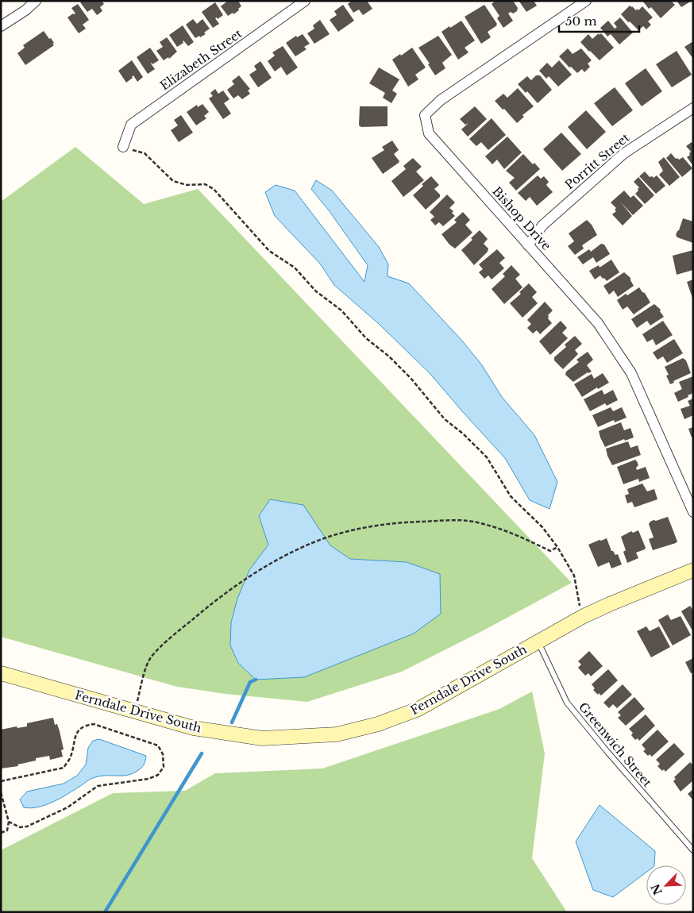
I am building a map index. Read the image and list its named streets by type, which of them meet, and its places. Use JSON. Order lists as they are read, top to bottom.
{
  "streets": {
    "main road": ["Ferndale Drive South"],
    "street": ["Elizabeth Street", "Porritt Street", "Bishop Drive"],
    "lane": ["Greenwich Street"]
  },
  "crossings": [
    ["Porritt Street", "Bishop Drive"],
    ["Ferndale Drive South", "Greenwich Street"]
  ],
  "scale_bar": "50 m",
  "north": "bottom left"
}
